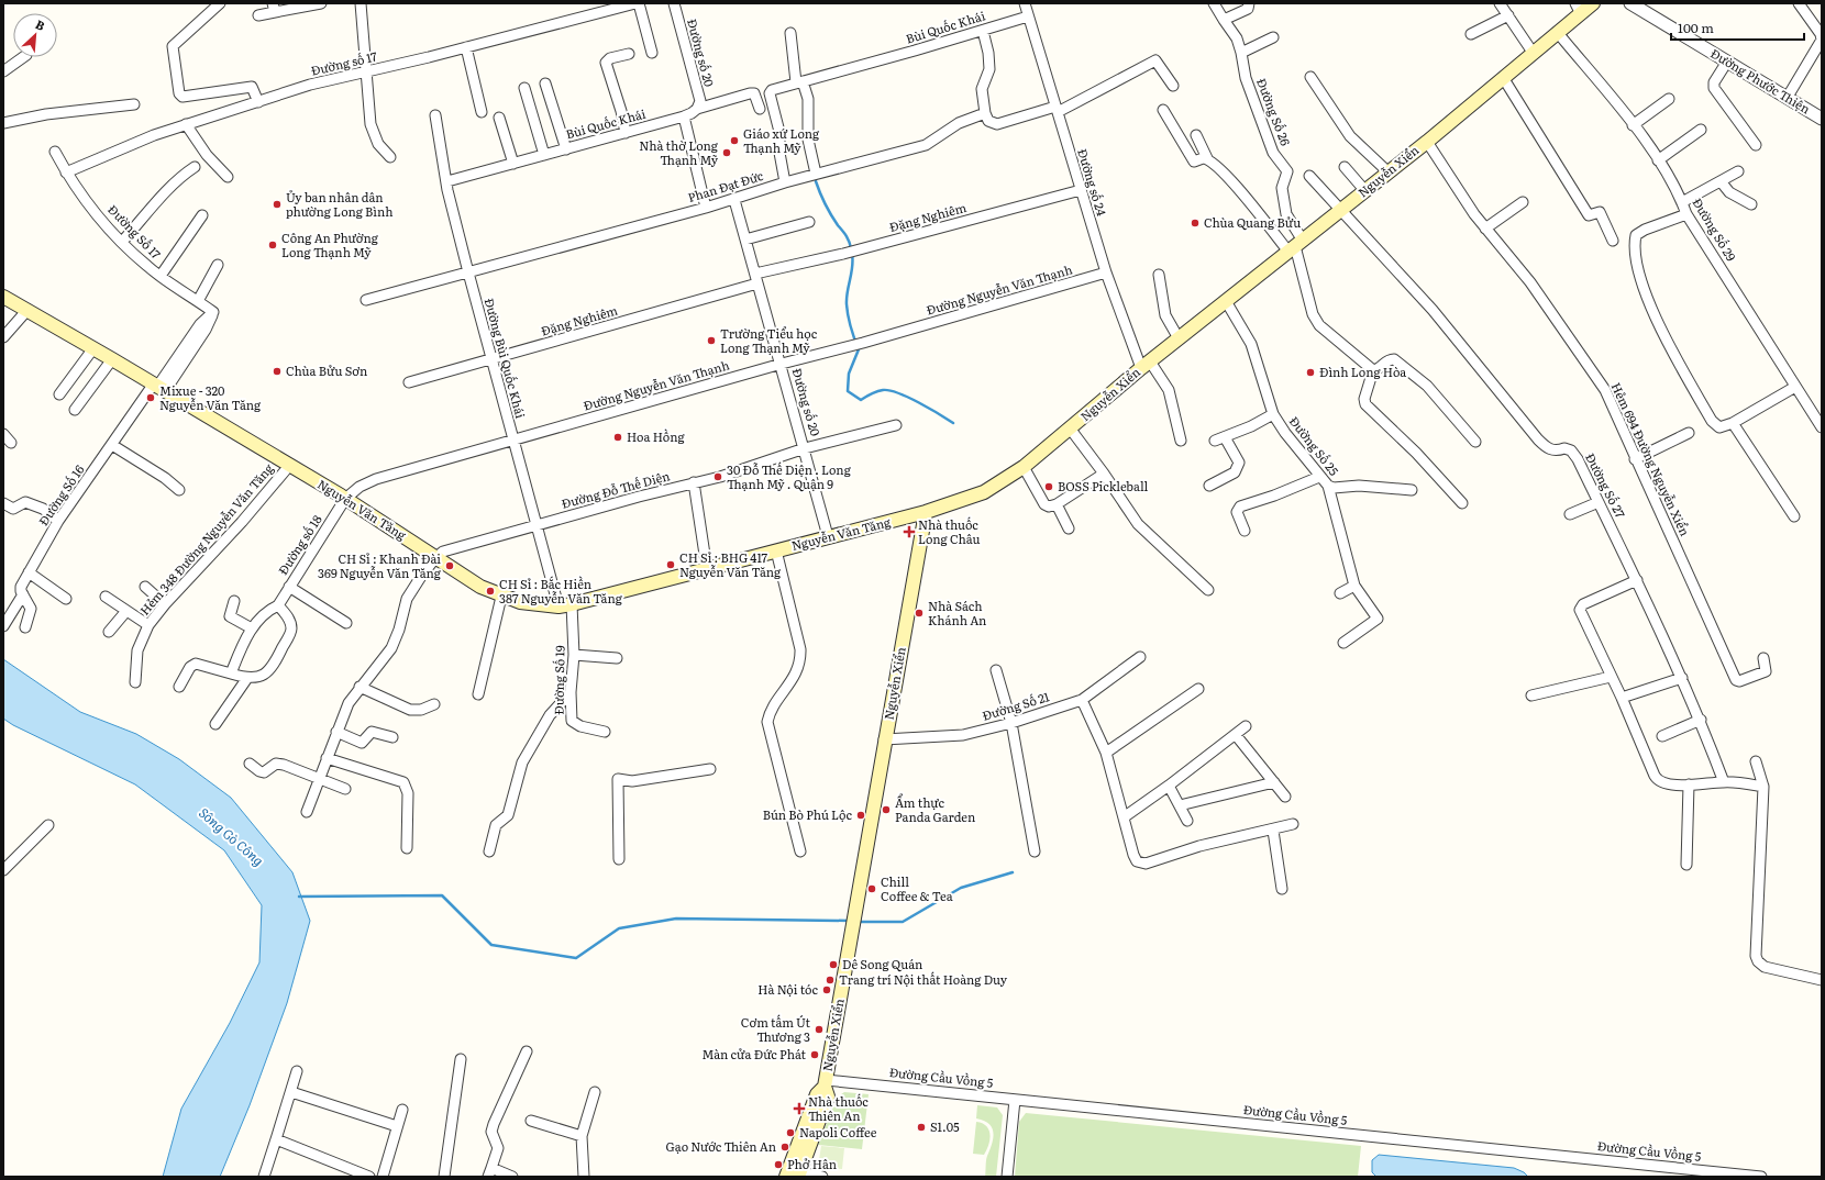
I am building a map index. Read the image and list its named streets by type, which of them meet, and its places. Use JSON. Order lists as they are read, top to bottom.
{
  "streets": {
    "main road": ["Nguyễn Xiển", "Nguyễn Văn Tăng"],
    "street": [
      "Bùi Quốc Khái",
      "Đường số 20",
      "Đường số 17",
      "Đường Phước Thiện",
      "Đường Số 26",
      "Đường số 24",
      "Phan Đạt Đức",
      "Đặng Nghiêm",
      "Đường Số 29",
      "Đường Số 17",
      "Đường Nguyễn Văn Thạnh",
      "Đường Bùi Quốc Khái",
      "Đường Số 25",
      "Hẻm 694 Đường Nguyễn Xiển",
      "Đường Số 27",
      "Đường Đỗ Thế Diện",
      "Đường Số 16",
      "Hẻm 348 Đường Nguyễn Văn Tăng",
      "Đường số 18",
      "Đường Số 19",
      "Đường Số 21",
      "Đường Cầu Vồng 5"
    ]
  },
  "crossings": [
    ["Bùi Quốc Khái", "Đường số 20"],
    ["Bùi Quốc Khái", "Đường số 24"],
    ["Bùi Quốc Khái", "Phan Đạt Đức"],
    ["Bùi Quốc Khái", "Đường Bùi Quốc Khái"],
    ["Đường số 20", "Phan Đạt Đức"],
    ["Đường số 20", "Đặng Nghiêm"],
    ["Đường số 20", "Đường Nguyễn Văn Thạnh"],
    ["Đường số 20", "Đường Đỗ Thế Diện"],
    ["Đường số 20", "Nguyễn Văn Tăng"],
    ["Đường số 17", "Đường Số 17"],
    ["Đường Số 26", "Nguyễn Xiển"],
    ["Nguyễn Xiển", "Đường số 24"],
    ["Nguyễn Xiển", "Đường Số 29"],
    ["Nguyễn Xiển", "Đường Số 25"],
    ["Nguyễn Xiển", "Hẻm 694 Đường Nguyễn Xiển"],
    ["Nguyễn Xiển", "Đường Số 27"],
    ["Nguyễn Xiển", "Nguyễn Văn Tăng"],
    ["Nguyễn Xiển", "Đường Số 21"],
    ["Nguyễn Xiển", "Đường Cầu Vồng 5"],
    ["Đường số 24", "Đặng Nghiêm"],
    ["Đường số 24", "Đường Nguyễn Văn Thạnh"],
    ["Phan Đạt Đức", "Đường Bùi Quốc Khái"],
    ["Đặng Nghiêm", "Đường Bùi Quốc Khái"],
    ["Đường Số 17", "Đường Số 16"],
    ["Đường Số 17", "Nguyễn Văn Tăng"],
    ["Đường Nguyễn Văn Thạnh", "Đường Bùi Quốc Khái"],
    ["Đường Nguyễn Văn Thạnh", "Nguyễn Văn Tăng"],
    ["Đường Nguyễn Văn Thạnh", "Đường số 18"],
    ["Đường Bùi Quốc Khái", "Đường Đỗ Thế Diện"],
    ["Đường Bùi Quốc Khái", "Nguyễn Văn Tăng"],
    ["Đường Đỗ Thế Diện", "Nguyễn Văn Tăng"],
    ["Đường Số 16", "Nguyễn Văn Tăng"],
    ["Nguyễn Văn Tăng", "Hẻm 348 Đường Nguyễn Văn Tăng"],
    ["Nguyễn Văn Tăng", "Đường số 18"],
    ["Nguyễn Văn Tăng", "Đường Số 19"]
  ],
  "water": ["Sông Gò Công"],
  "places": {
    "other": [
      "Giáo xứ Long Thạnh Mỹ",
      "Nhà thờ Long Thạnh Mỹ",
      "Ủy ban nhân dân phường Long Bình",
      "Chùa Quang Bửu",
      "Công An Phường Long Thạnh Mỹ",
      "Trường Tiểu học Long Thạnh Mỹ",
      "Chùa Bửu Sơn",
      "Đình Long Hòa",
      "Mixue - 320 Nguyễn Văn Tăng",
      "Hoa Hồng",
      "30 Đỗ Thế Diện . Long Thạnh Mỹ . Quận 9",
      "BOSS Pickleball",
      "CH Sỉ : BHG 417 Nguyễn Văn Tăng",
      "CH Sỉ : Khanh Đài 369 Nguyễn Văn Tăng",
      "CH Sỉ : Bắc Hiền 387 Nguyễn Văn Tăng",
      "Nhà Sách Khánh An",
      "Ẩm thực Panda Garden",
      "Bún Bò Phú Lộc",
      "Chill Coffee & Tea",
      "Dê Song Quán",
      "Trang trí Nội thất Hoàng Duy",
      "Hà Nội tóc",
      "Cơm tấm Út Thương 3",
      "Màn cửa Đức Phát",
      "S1.05",
      "Napoli Coffee",
      "Gạo Nước Thiên An",
      "Phở Hân"
    ],
    "health": ["Nhà thuốc Long Châu", "Nhà thuốc Thiên An"]
  },
  "scale_bar": "100 m",
  "north": "top right"
}
